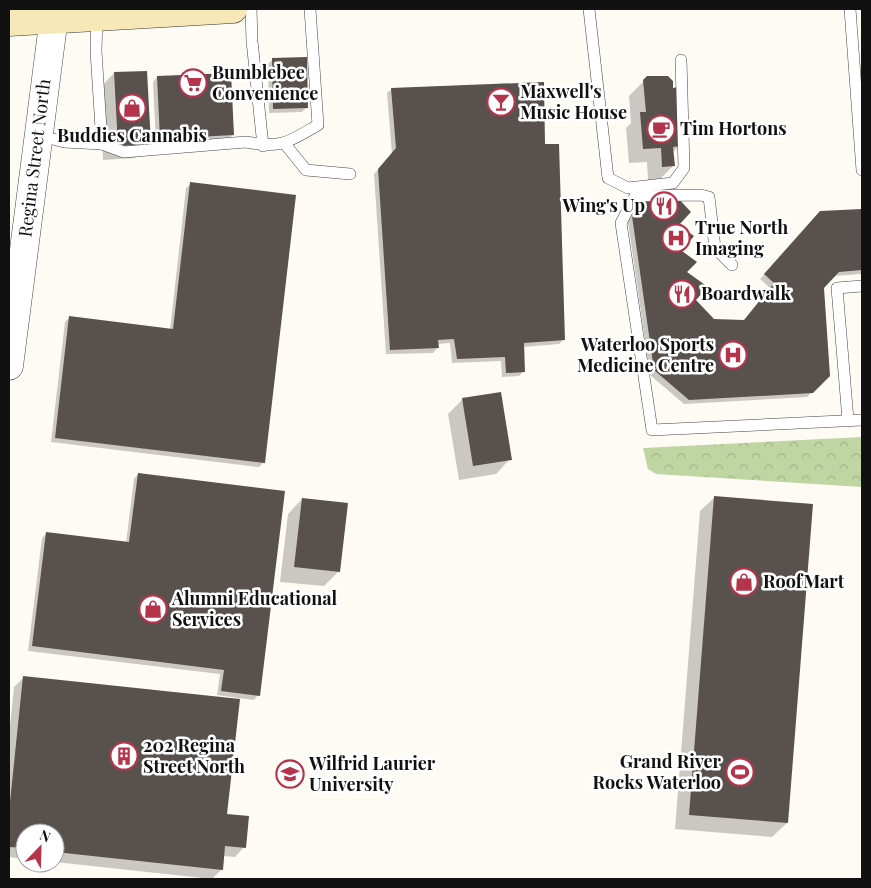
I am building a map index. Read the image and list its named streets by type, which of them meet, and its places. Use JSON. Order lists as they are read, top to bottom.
{
  "streets": {
    "street": ["Regina Street North"]
  },
  "places": {
    "supermarket": ["Bumblebee Convenience"],
    "bar": ["Maxwell's Music House"],
    "shop": ["Buddies Cannabis", "RoofMart", "Alumni Educational Services"],
    "cafe": ["Tim Hortons"],
    "restaurant": ["Wing's Up", "Boardwalk"],
    "hospital": ["True North Imaging", "Waterloo Sports Medicine Centre"],
    "building": ["202 Regina Street North"],
    "sports": ["Grand River Rocks Waterloo"],
    "school or university": ["Wilfrid Laurier University"]
  },
  "north": "top right"
}
